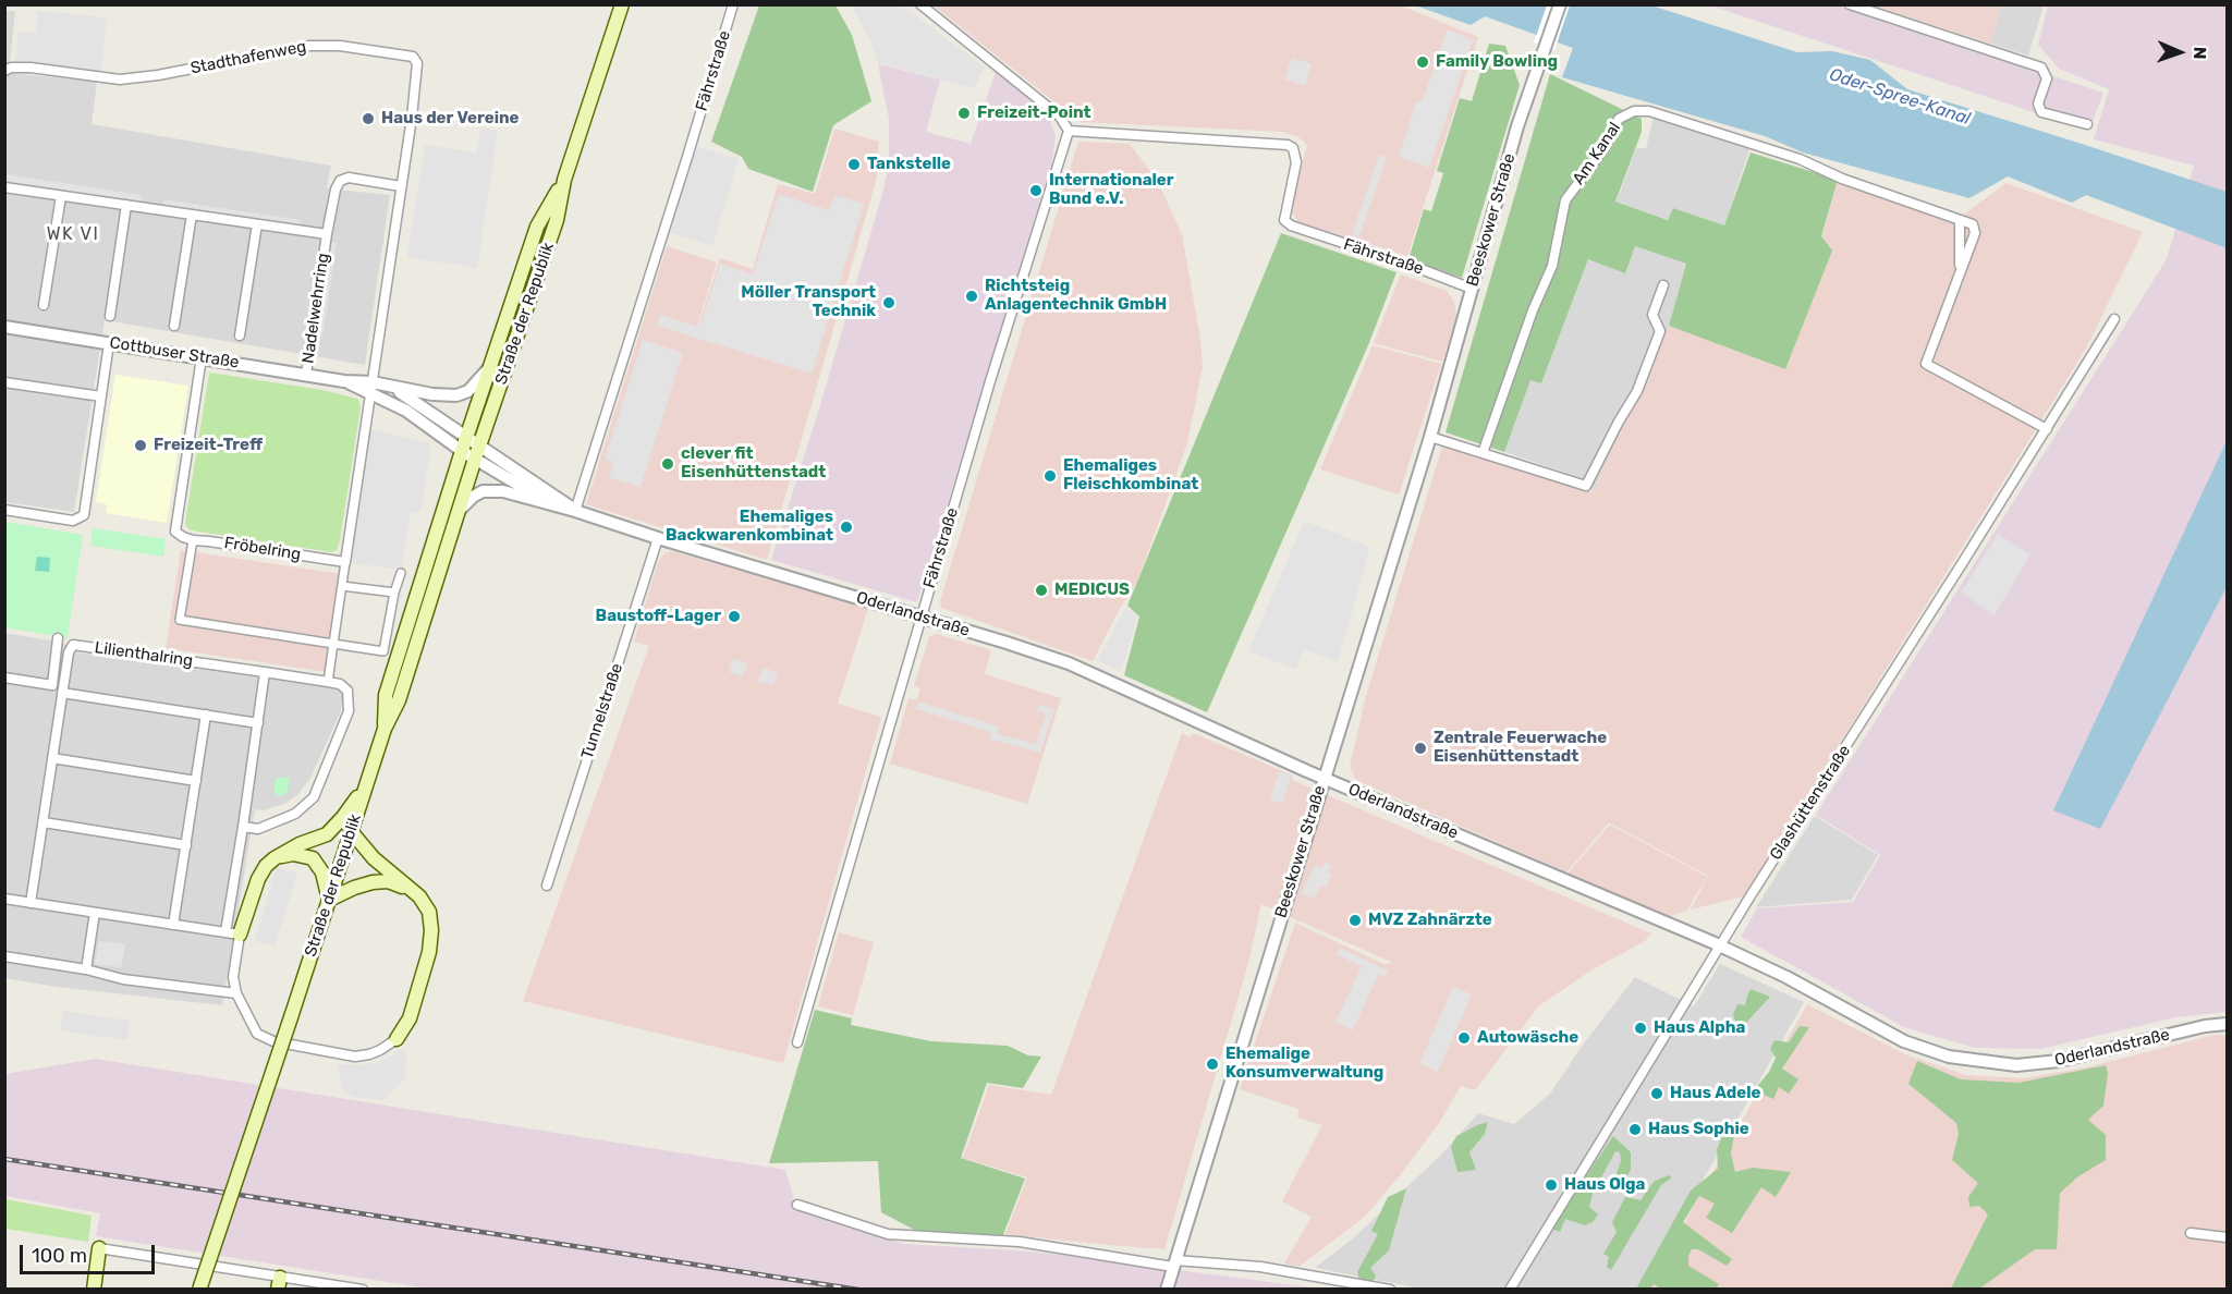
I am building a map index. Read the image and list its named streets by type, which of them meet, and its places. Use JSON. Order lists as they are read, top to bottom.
{
  "streets": {
    "main road": ["Straße der Republik"],
    "street": [
      "Stadthafenweg",
      "Fährstraße",
      "Am Kanal",
      "Beeskower Straße",
      "Nadelwehrring",
      "Cottbuser Straße",
      "Fröbelring",
      "Oderlandstraße",
      "Lilienthalring",
      "Tunnelstraße",
      "Glashüttenstraße"
    ]
  },
  "crossings": [
    ["Stadthafenweg", "Cottbuser Straße"],
    ["Fährstraße", "Beeskower Straße"],
    ["Fährstraße", "Oderlandstraße"],
    ["Beeskower Straße", "Oderlandstraße"],
    ["Nadelwehrring", "Cottbuser Straße"],
    ["Straße der Republik", "Cottbuser Straße"],
    ["Straße der Republik", "Oderlandstraße"],
    ["Oderlandstraße", "Tunnelstraße"],
    ["Oderlandstraße", "Glashüttenstraße"]
  ],
  "districts": ["WK VI"],
  "water": ["Oder-Spree-Kanal"],
  "places": [
    "Family Bowling",
    "Freizeit-Point",
    "Haus der Vereine",
    "Tankstelle",
    "Internationaler Bund e.V.",
    "Richtsteig Anlagentechnik GmbH",
    "Möller Transport Technik",
    "Freizeit-Treff",
    "clever fit Eisenhüttenstadt",
    "Ehemaliges Fleischkombinat",
    "Ehemaliges Backwarenkombinat",
    "MEDICUS",
    "Baustoff-Lager",
    "Zentrale Feuerwache Eisenhüttenstadt",
    "MVZ Zahnärzte",
    "Haus Alpha",
    "Autowäsche",
    "Ehemalige Konsumverwaltung",
    "Haus Adele",
    "Haus Sophie",
    "Haus Olga"
  ],
  "scale_bar": "100 m",
  "north": "right"
}
